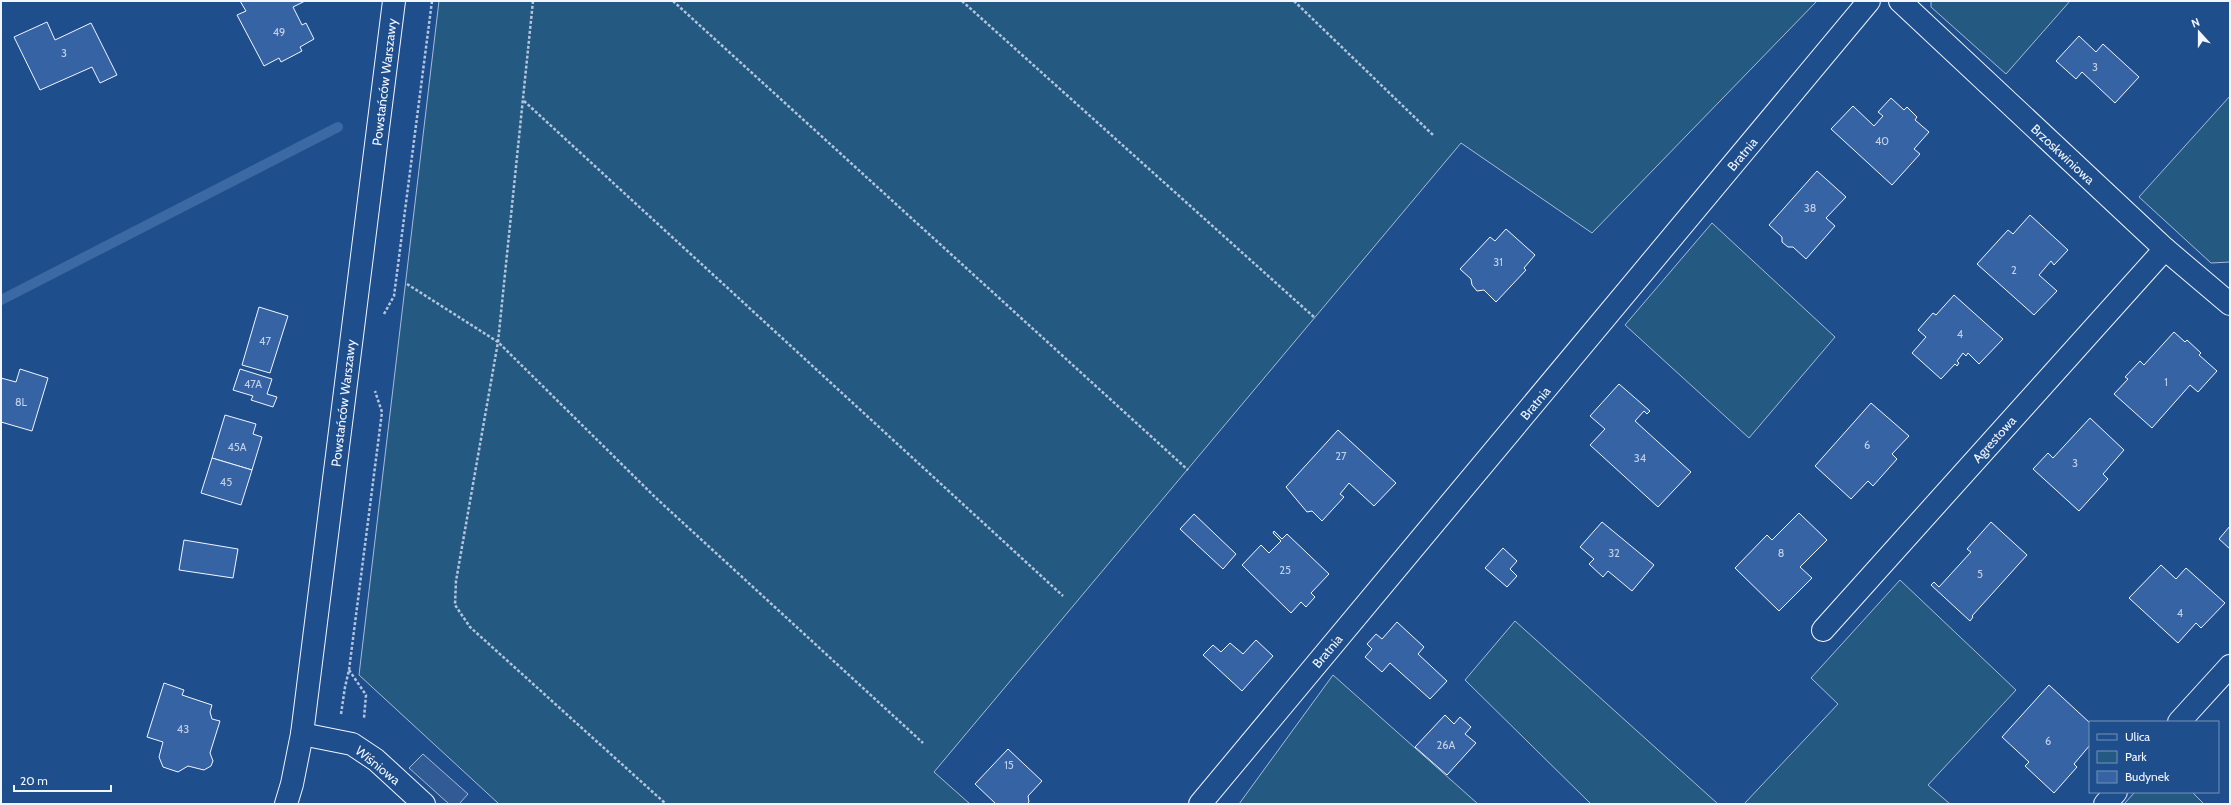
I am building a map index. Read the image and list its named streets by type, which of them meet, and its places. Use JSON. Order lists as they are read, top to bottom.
{
  "streets": {
    "street": [
      "Powstańców Warszawy",
      "Bratnia",
      "Brzoskwiniowa",
      "Agrestowa",
      "Wiśniowa"
    ]
  },
  "crossings": [
    ["Powstańców Warszawy", "Wiśniowa"],
    ["Brzoskwiniowa", "Agrestowa"]
  ],
  "house_numbers": [
    "49",
    "3",
    "3",
    "40",
    "38",
    "31",
    "2",
    "4",
    "47",
    "1",
    "47A",
    "8L",
    "6",
    "45A",
    "27",
    "34",
    "3",
    "45",
    "32",
    "8",
    "25",
    "5",
    "4",
    "43",
    "6",
    "26A",
    "15"
  ],
  "legend": ["Ulica", "Park", "Budynek"],
  "scale_bar": "20 m",
  "north": "top"
}
